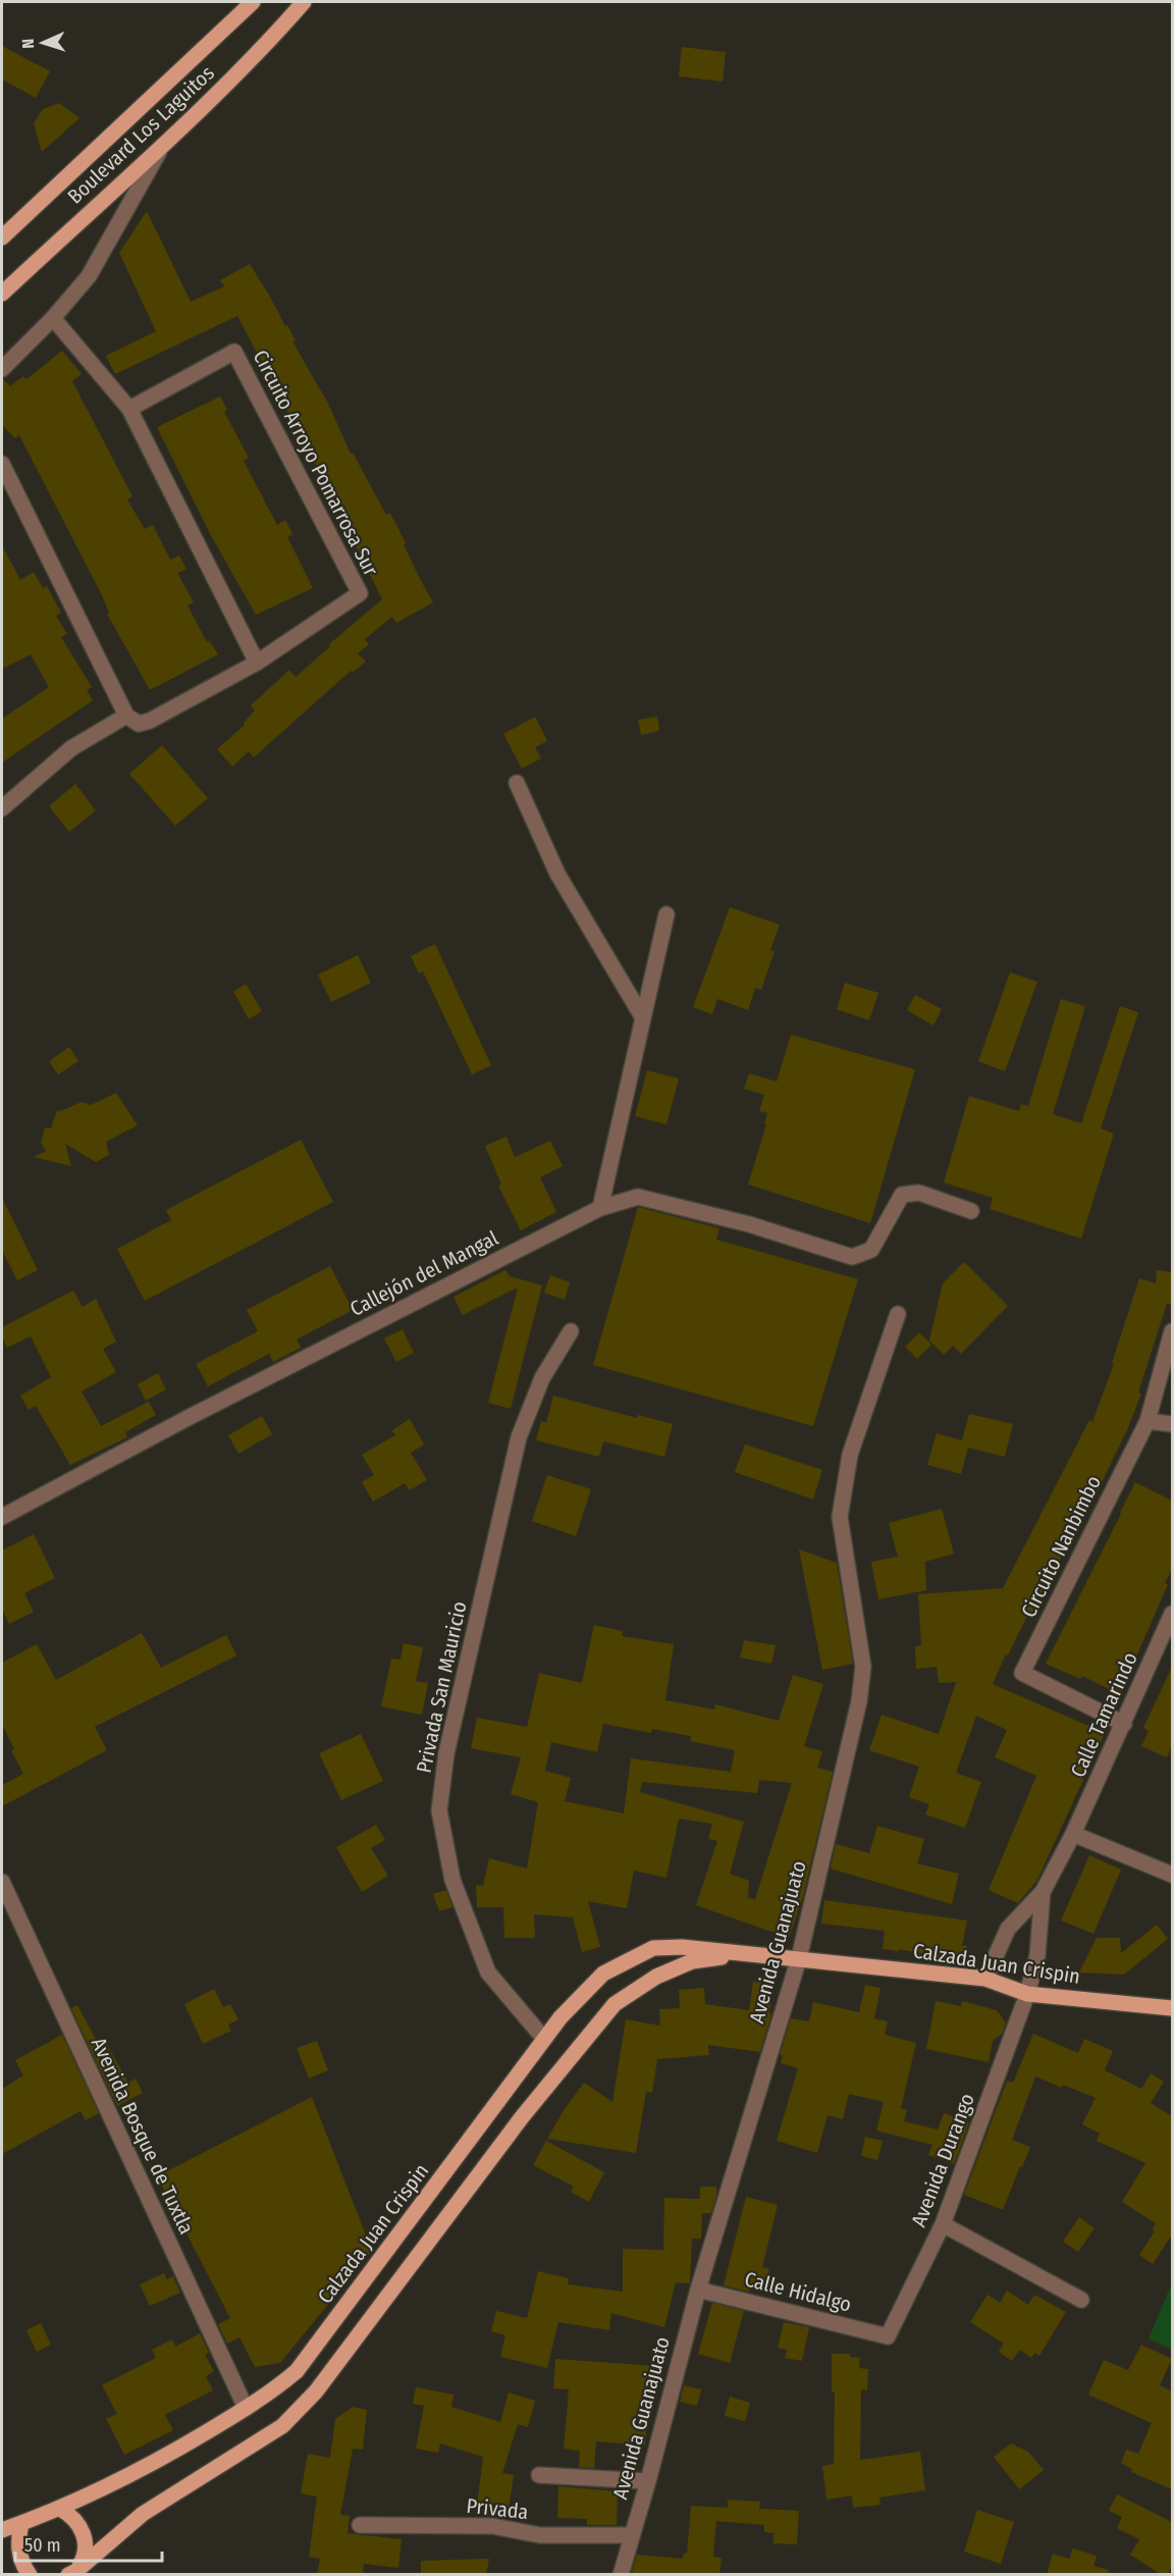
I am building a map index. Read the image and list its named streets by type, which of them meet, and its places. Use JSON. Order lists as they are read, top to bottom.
{
  "streets": {
    "main road": ["Boulevard Los Laguitos", "Calzada Juan Crispin"],
    "street": [
      "Circuito Arroyo Pomarrosa Sur",
      "Callejón del Mangal",
      "Circuito Nanbimbo",
      "Privada San Mauricio",
      "Calle Tamarindo",
      "Avenida Guanajuato",
      "Avenida Bosque de Tuxtla",
      "Avenida Durango",
      "Calle Hidalgo",
      "Privada"
    ]
  },
  "crossings": [
    ["Circuito Nanbimbo", "Calle Tamarindo"],
    ["Privada San Mauricio", "Calzada Juan Crispin"],
    ["Avenida Guanajuato", "Calzada Juan Crispin"],
    ["Avenida Guanajuato", "Calle Hidalgo"],
    ["Avenida Guanajuato", "Privada"],
    ["Calzada Juan Crispin", "Avenida Bosque de Tuxtla"],
    ["Calzada Juan Crispin", "Avenida Durango"],
    ["Avenida Durango", "Calle Hidalgo"]
  ],
  "scale_bar": "50 m",
  "north": "left"
}
